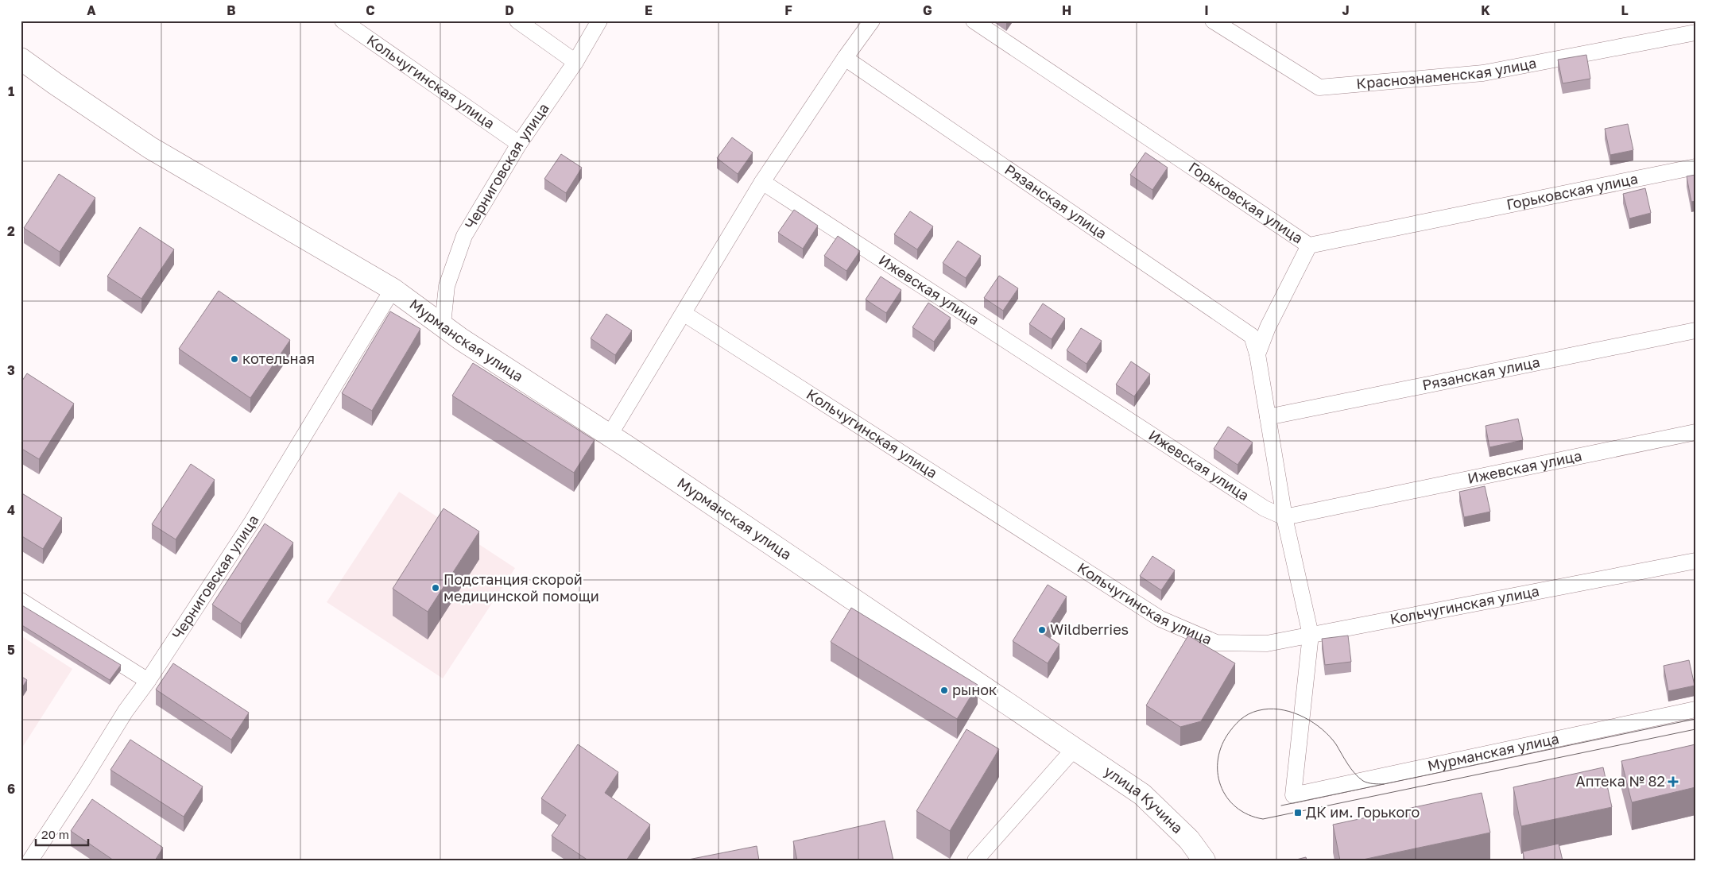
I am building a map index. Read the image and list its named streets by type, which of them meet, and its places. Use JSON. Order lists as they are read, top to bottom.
{
  "streets": {
    "main road": ["Мурманская улица", "улица Кучина"],
    "street": [
      "Краснознаменская улица",
      "Кольчугинская улица",
      "Черниговская улица",
      "Горьковская улица",
      "Рязанская улица",
      "Ижевская улица"
    ]
  },
  "crossings": [
    ["Кольчугинская улица", "Черниговская улица"],
    ["Кольчугинская улица", "Рязанская улица"],
    ["Черниговская улица", "Мурманская улица"],
    ["Рязанская улица", "Ижевская улица"],
    ["Рязанская улица", "Мурманская улица"],
    ["Мурманская улица", "улица Кучина"]
  ],
  "places": {
    "other": [
      "котельная",
      "Подстанция скорой медицинской помощи",
      "Wildberries",
      "рынок"
    ],
    "health": ["Аптека № 82"],
    "transit": ["ДК им. Горького"]
  },
  "scale_bar": "20 m",
  "grid": {
    "columns": [
      "A",
      "B",
      "C",
      "D",
      "E",
      "F",
      "G",
      "H",
      "I",
      "J",
      "K",
      "L"
    ],
    "rows": [
      "1",
      "2",
      "3",
      "4",
      "5",
      "6"
    ]
  }
}
